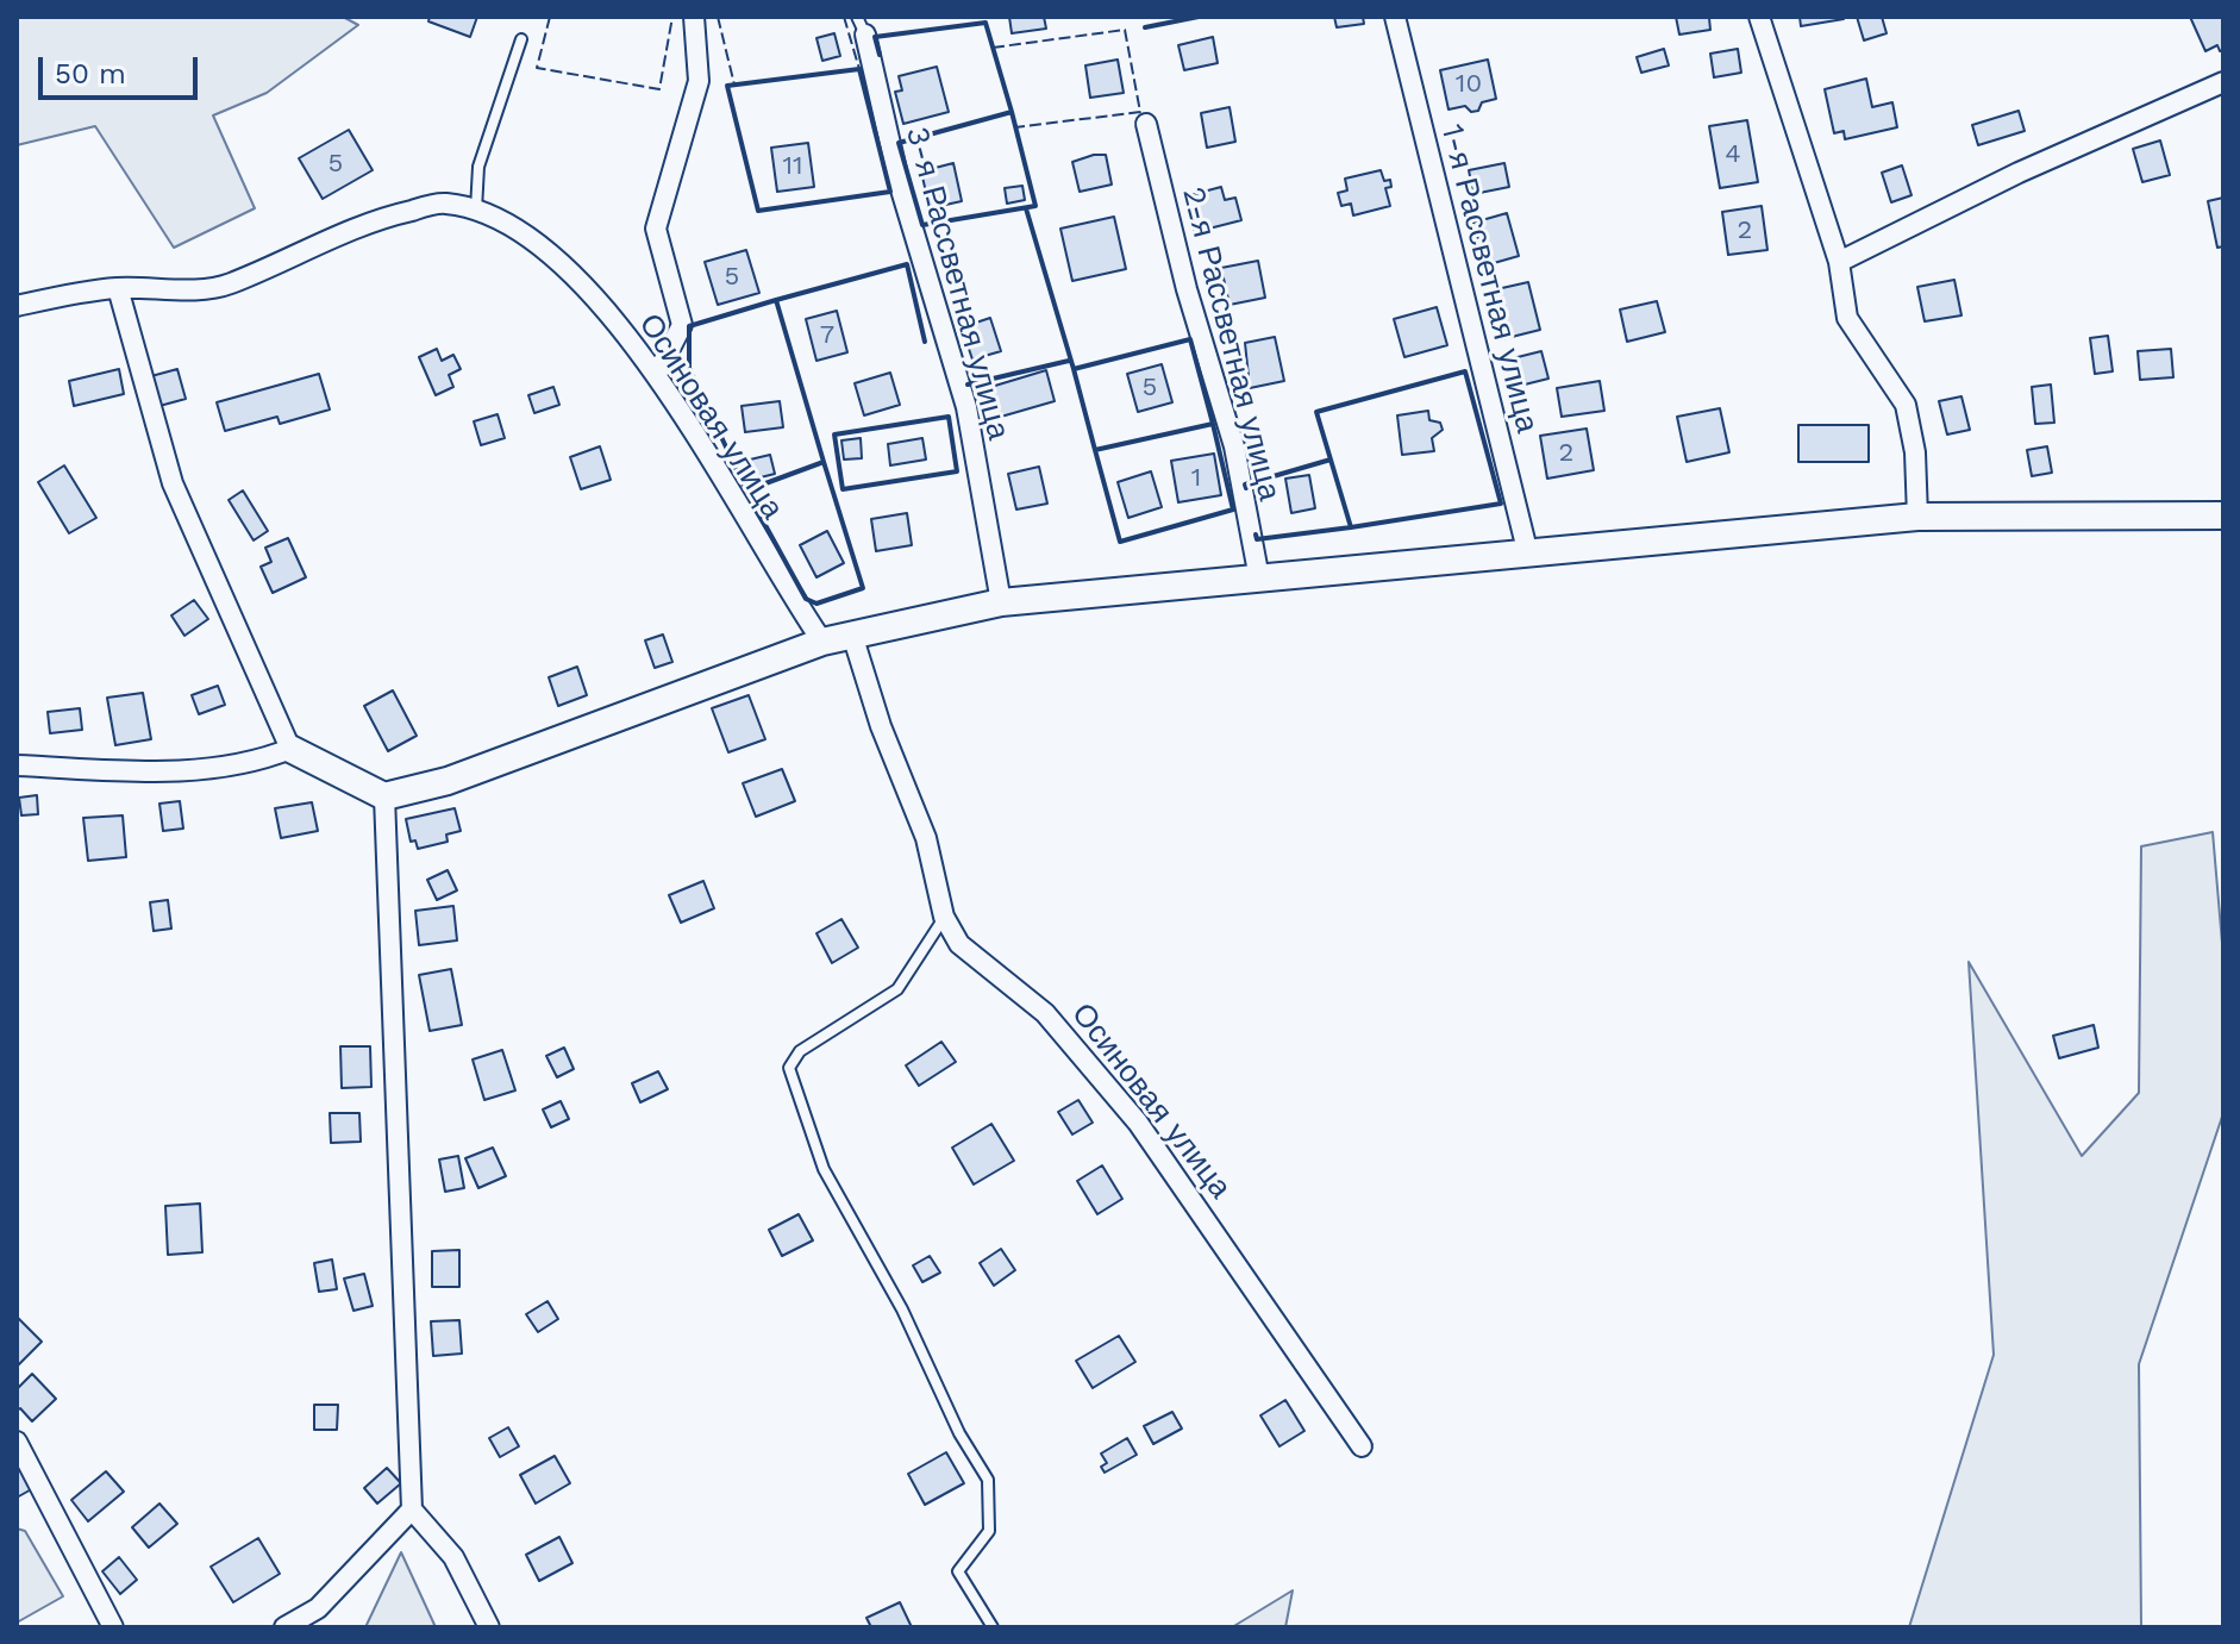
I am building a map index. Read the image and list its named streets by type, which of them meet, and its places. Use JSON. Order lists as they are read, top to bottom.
{
  "streets": {
    "street": [
      "1-я Рассветная улица",
      "3-я Рассветная улица",
      "2-я Рассветная улица",
      "Осиновая улица"
    ]
  },
  "house_numbers": [
    "10",
    "4",
    "5",
    "11",
    "2",
    "5",
    "7",
    "5",
    "2",
    "1"
  ],
  "scale_bar": "50 m"
}
